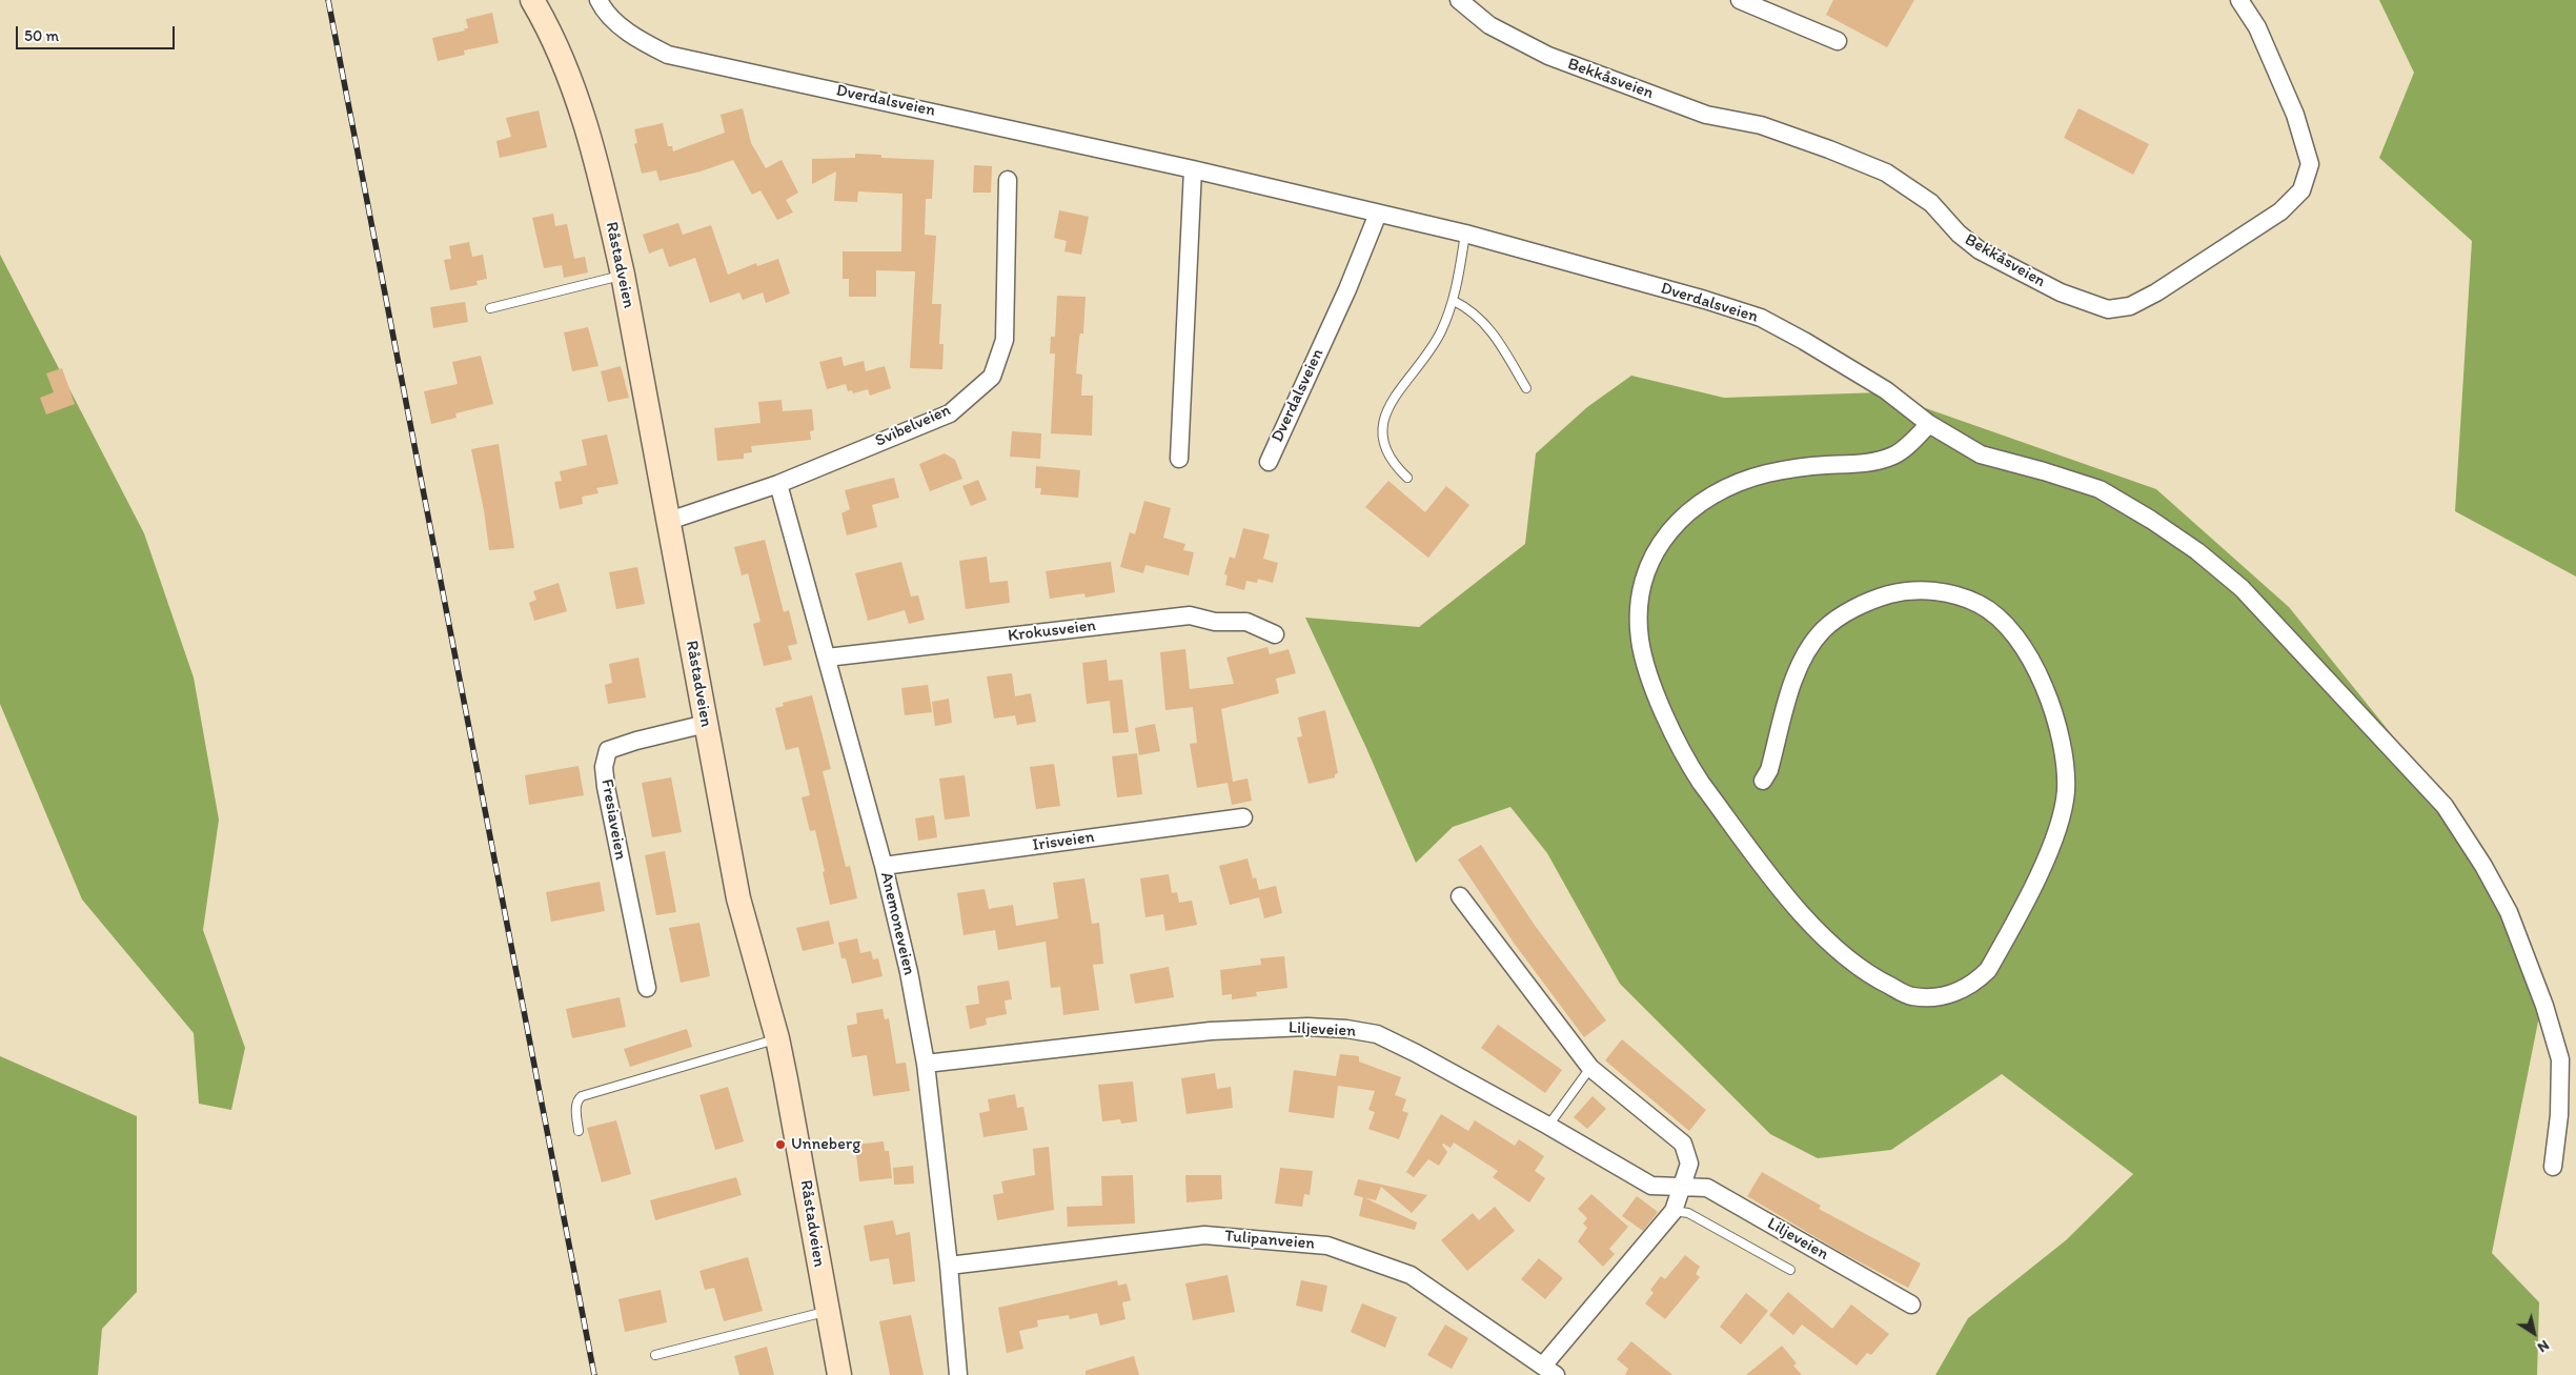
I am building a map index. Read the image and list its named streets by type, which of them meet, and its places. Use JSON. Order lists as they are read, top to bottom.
{
  "streets": {
    "main road": ["Råstadveien"],
    "street": [
      "Bekkåsveien",
      "Dverdalsveien",
      "Svibelveien",
      "Krokusveien",
      "Fresiaveien",
      "Irisveien",
      "Anemoneveien",
      "Liljeveien",
      "Tulipanveien"
    ]
  },
  "crossings": [
    ["Råstadveien", "Svibelveien"],
    ["Råstadveien", "Fresiaveien"],
    ["Svibelveien", "Anemoneveien"],
    ["Krokusveien", "Anemoneveien"],
    ["Irisveien", "Anemoneveien"],
    ["Anemoneveien", "Liljeveien"],
    ["Anemoneveien", "Tulipanveien"]
  ],
  "places": ["Unneberg"],
  "scale_bar": "50 m",
  "north": "bottom right"
}
